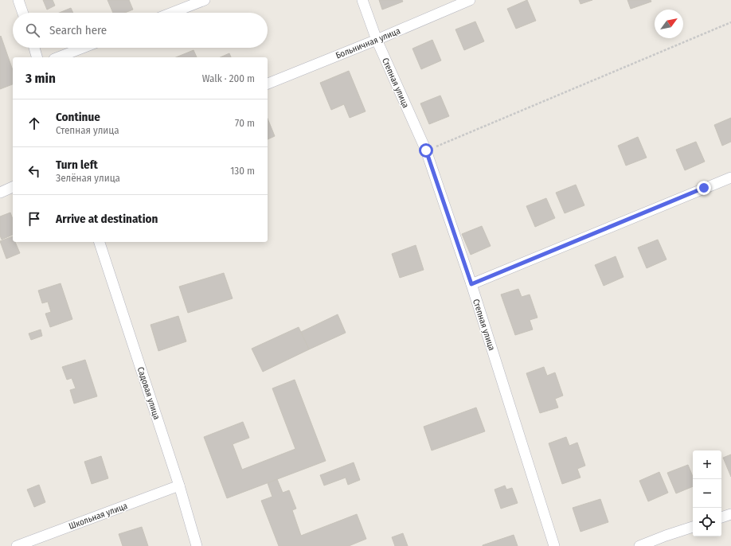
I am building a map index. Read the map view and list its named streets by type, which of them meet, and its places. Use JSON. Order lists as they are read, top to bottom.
{
  "streets": {
    "street": [
      "Больничная улица",
      "Степная улица",
      "Садовая улица",
      "Школьная улица"
    ]
  },
  "crossings": [
    ["Больничная улица", "Степная улица"],
    ["Садовая улица", "Школьная улица"]
  ],
  "north": "top right",
  "page": {
    "search": "Search here",
    "heading": ["3 min", "Walk · 200 m"],
    "list": [
      ["Continue", "Степная улица", "70 m"],
      ["Turn left", "Зелёная улица", "130 m"],
      "Arrive at destination"
    ],
    "map_buttons": ["+", "−"]
  }
}
